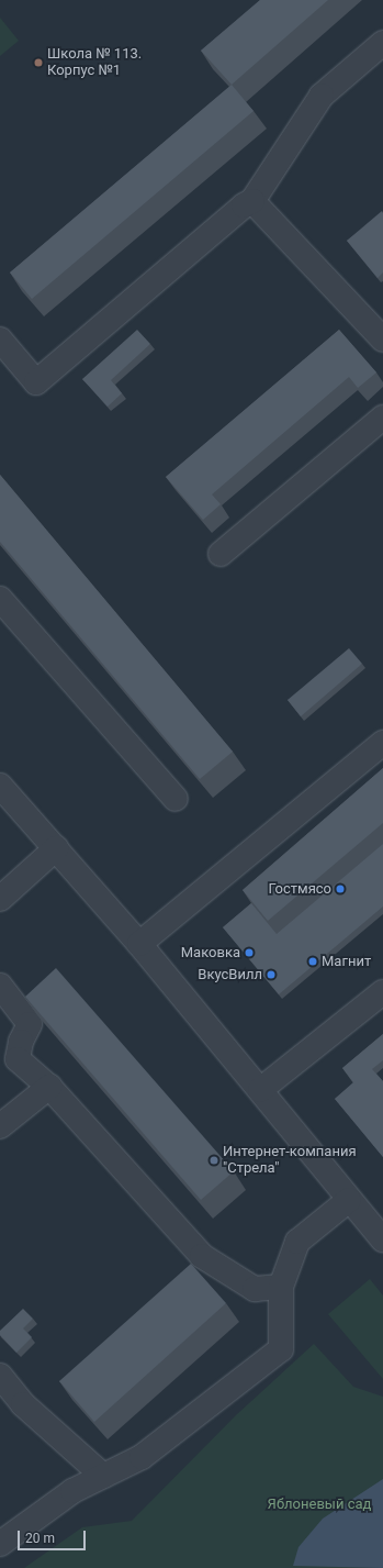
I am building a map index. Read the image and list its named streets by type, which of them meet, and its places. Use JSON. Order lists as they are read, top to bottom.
{
  "parks": ["Яблоневый сад"],
  "places": [
    "Школа № 113. Корпус №1",
    "Гостмясо",
    "Маковка",
    "Магнит",
    "ВкусВилл",
    "Интернет-компания \"Стрела\""
  ],
  "scale_bar": "20 m"
}
